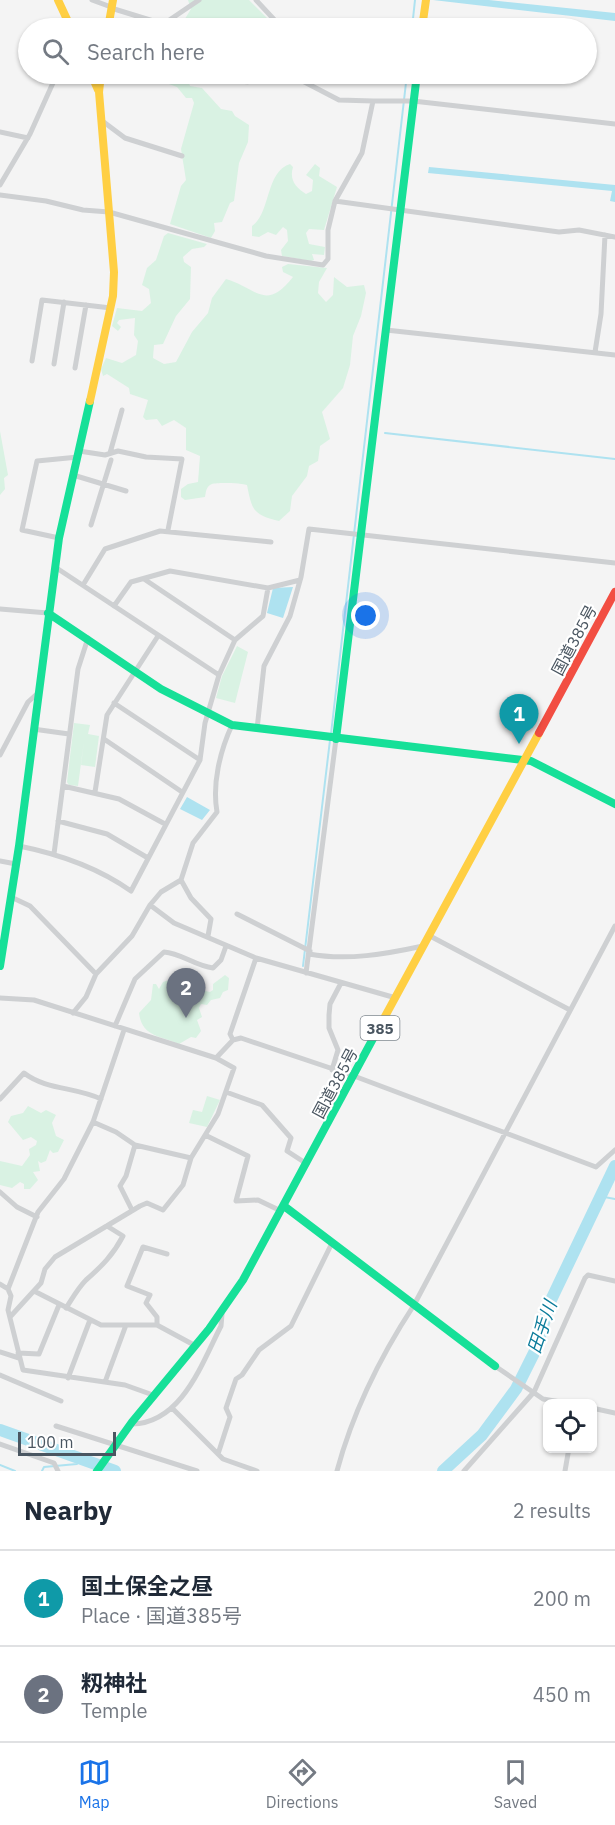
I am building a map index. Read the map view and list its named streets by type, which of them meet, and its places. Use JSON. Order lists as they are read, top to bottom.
{
  "streets": {
    "main road": ["国道385号", "385"]
  },
  "water": ["田手川"],
  "scale_bar": "100 m",
  "page": {
    "search": "Search here",
    "pins": ["1", "2"],
    "scale": "100 m",
    "heading": ["Nearby", "2 results"],
    "list": [
      {
        "mark": "1",
        "name": "国土保全之昼",
        "note": "Place · 国道385号",
        "value": "200 m"
      },
      {
        "mark": "2",
        "name": "籾神社",
        "note": "Temple",
        "value": "450 m"
      }
    ],
    "nav": ["Map", "Directions", "Saved"]
  }
}
